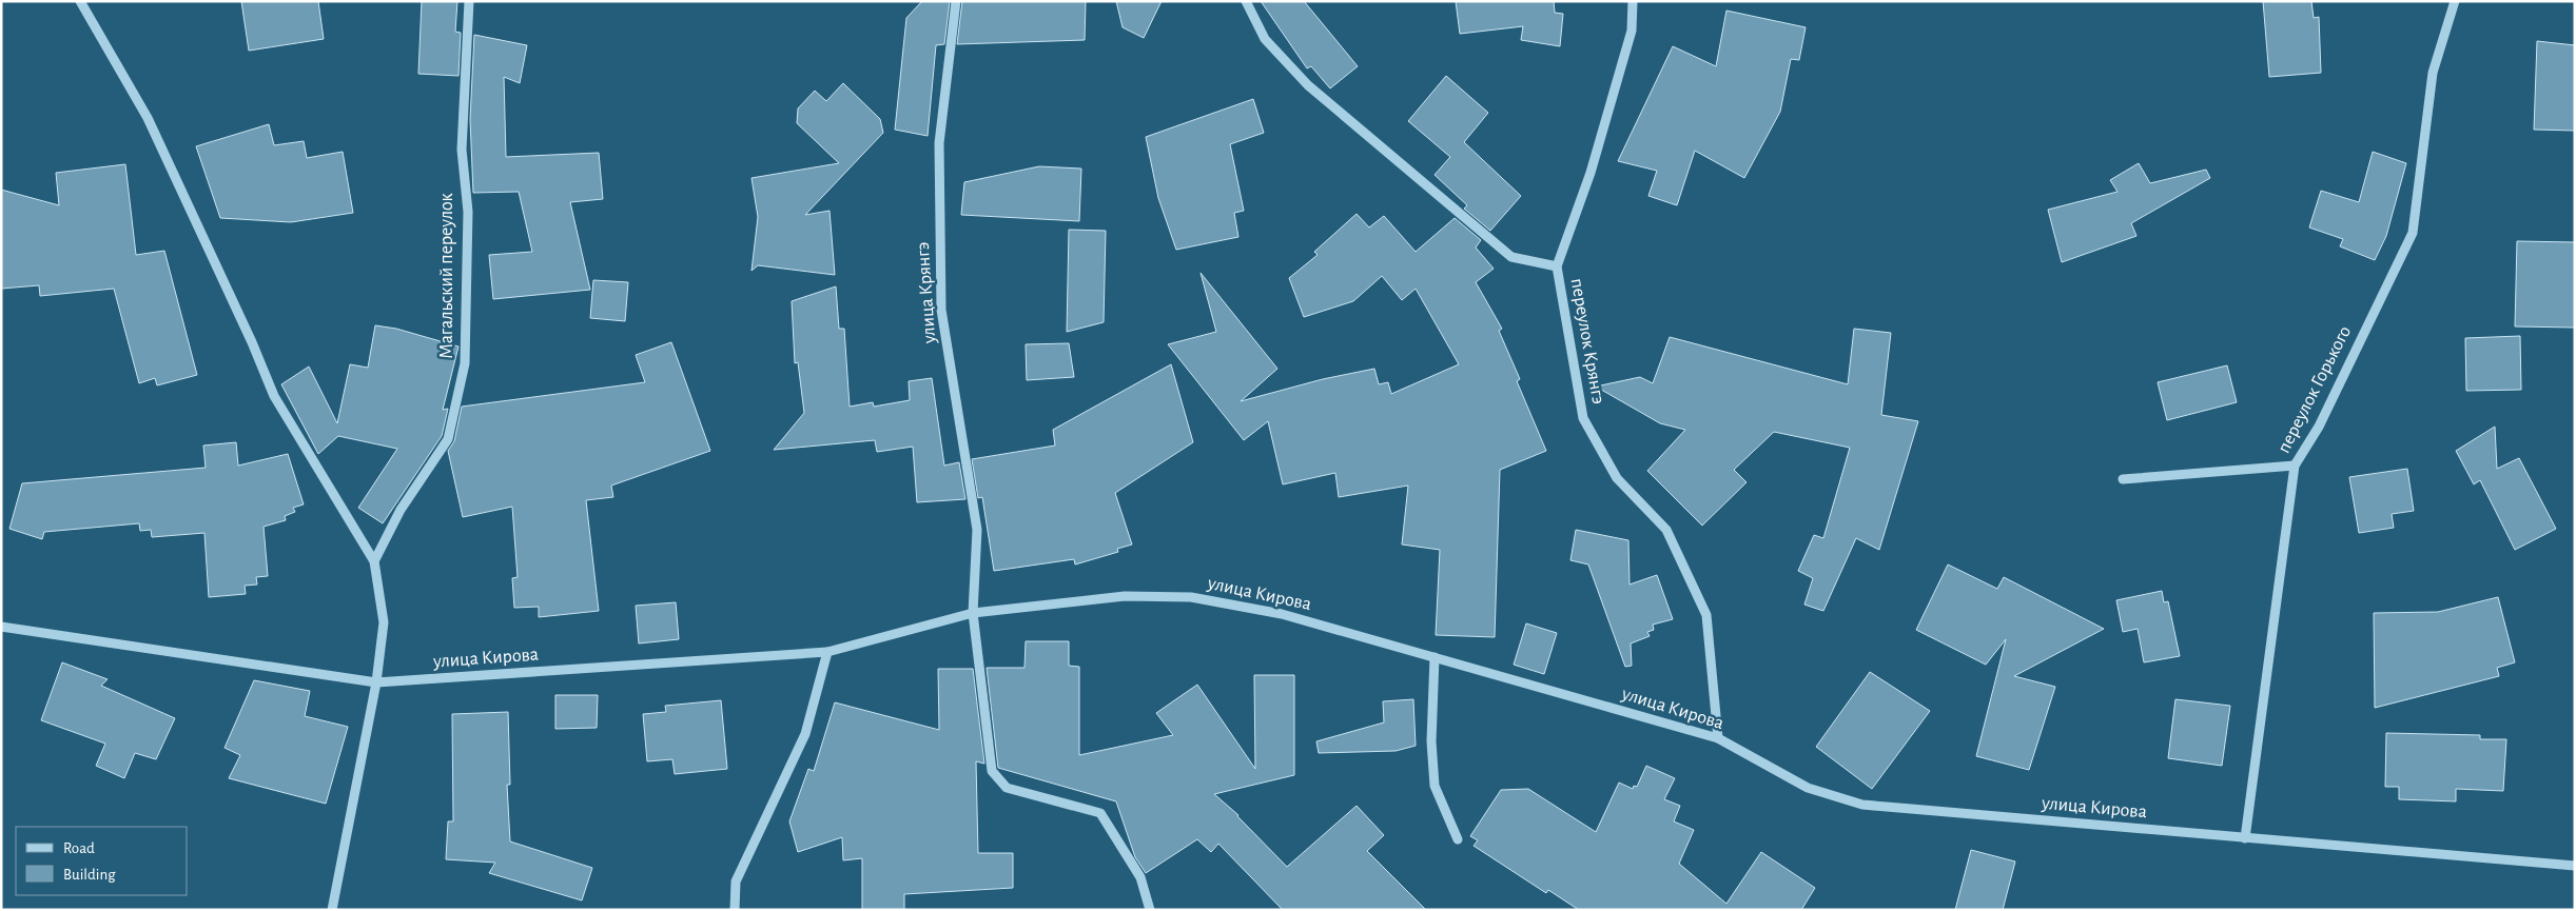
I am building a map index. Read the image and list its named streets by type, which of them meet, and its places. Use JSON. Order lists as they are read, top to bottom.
{
  "streets": {
    "street": [
      "Магальский переулок",
      "улица Крянгэ",
      "переулок Крянгэ",
      "переулок Горького",
      "улица Кирова"
    ]
  },
  "crossings": [
    ["улица Крянгэ", "улица Кирова"],
    ["переулок Крянгэ", "улица Кирова"],
    ["переулок Горького", "улица Кирова"]
  ],
  "legend": ["Road", "Building"]
}
